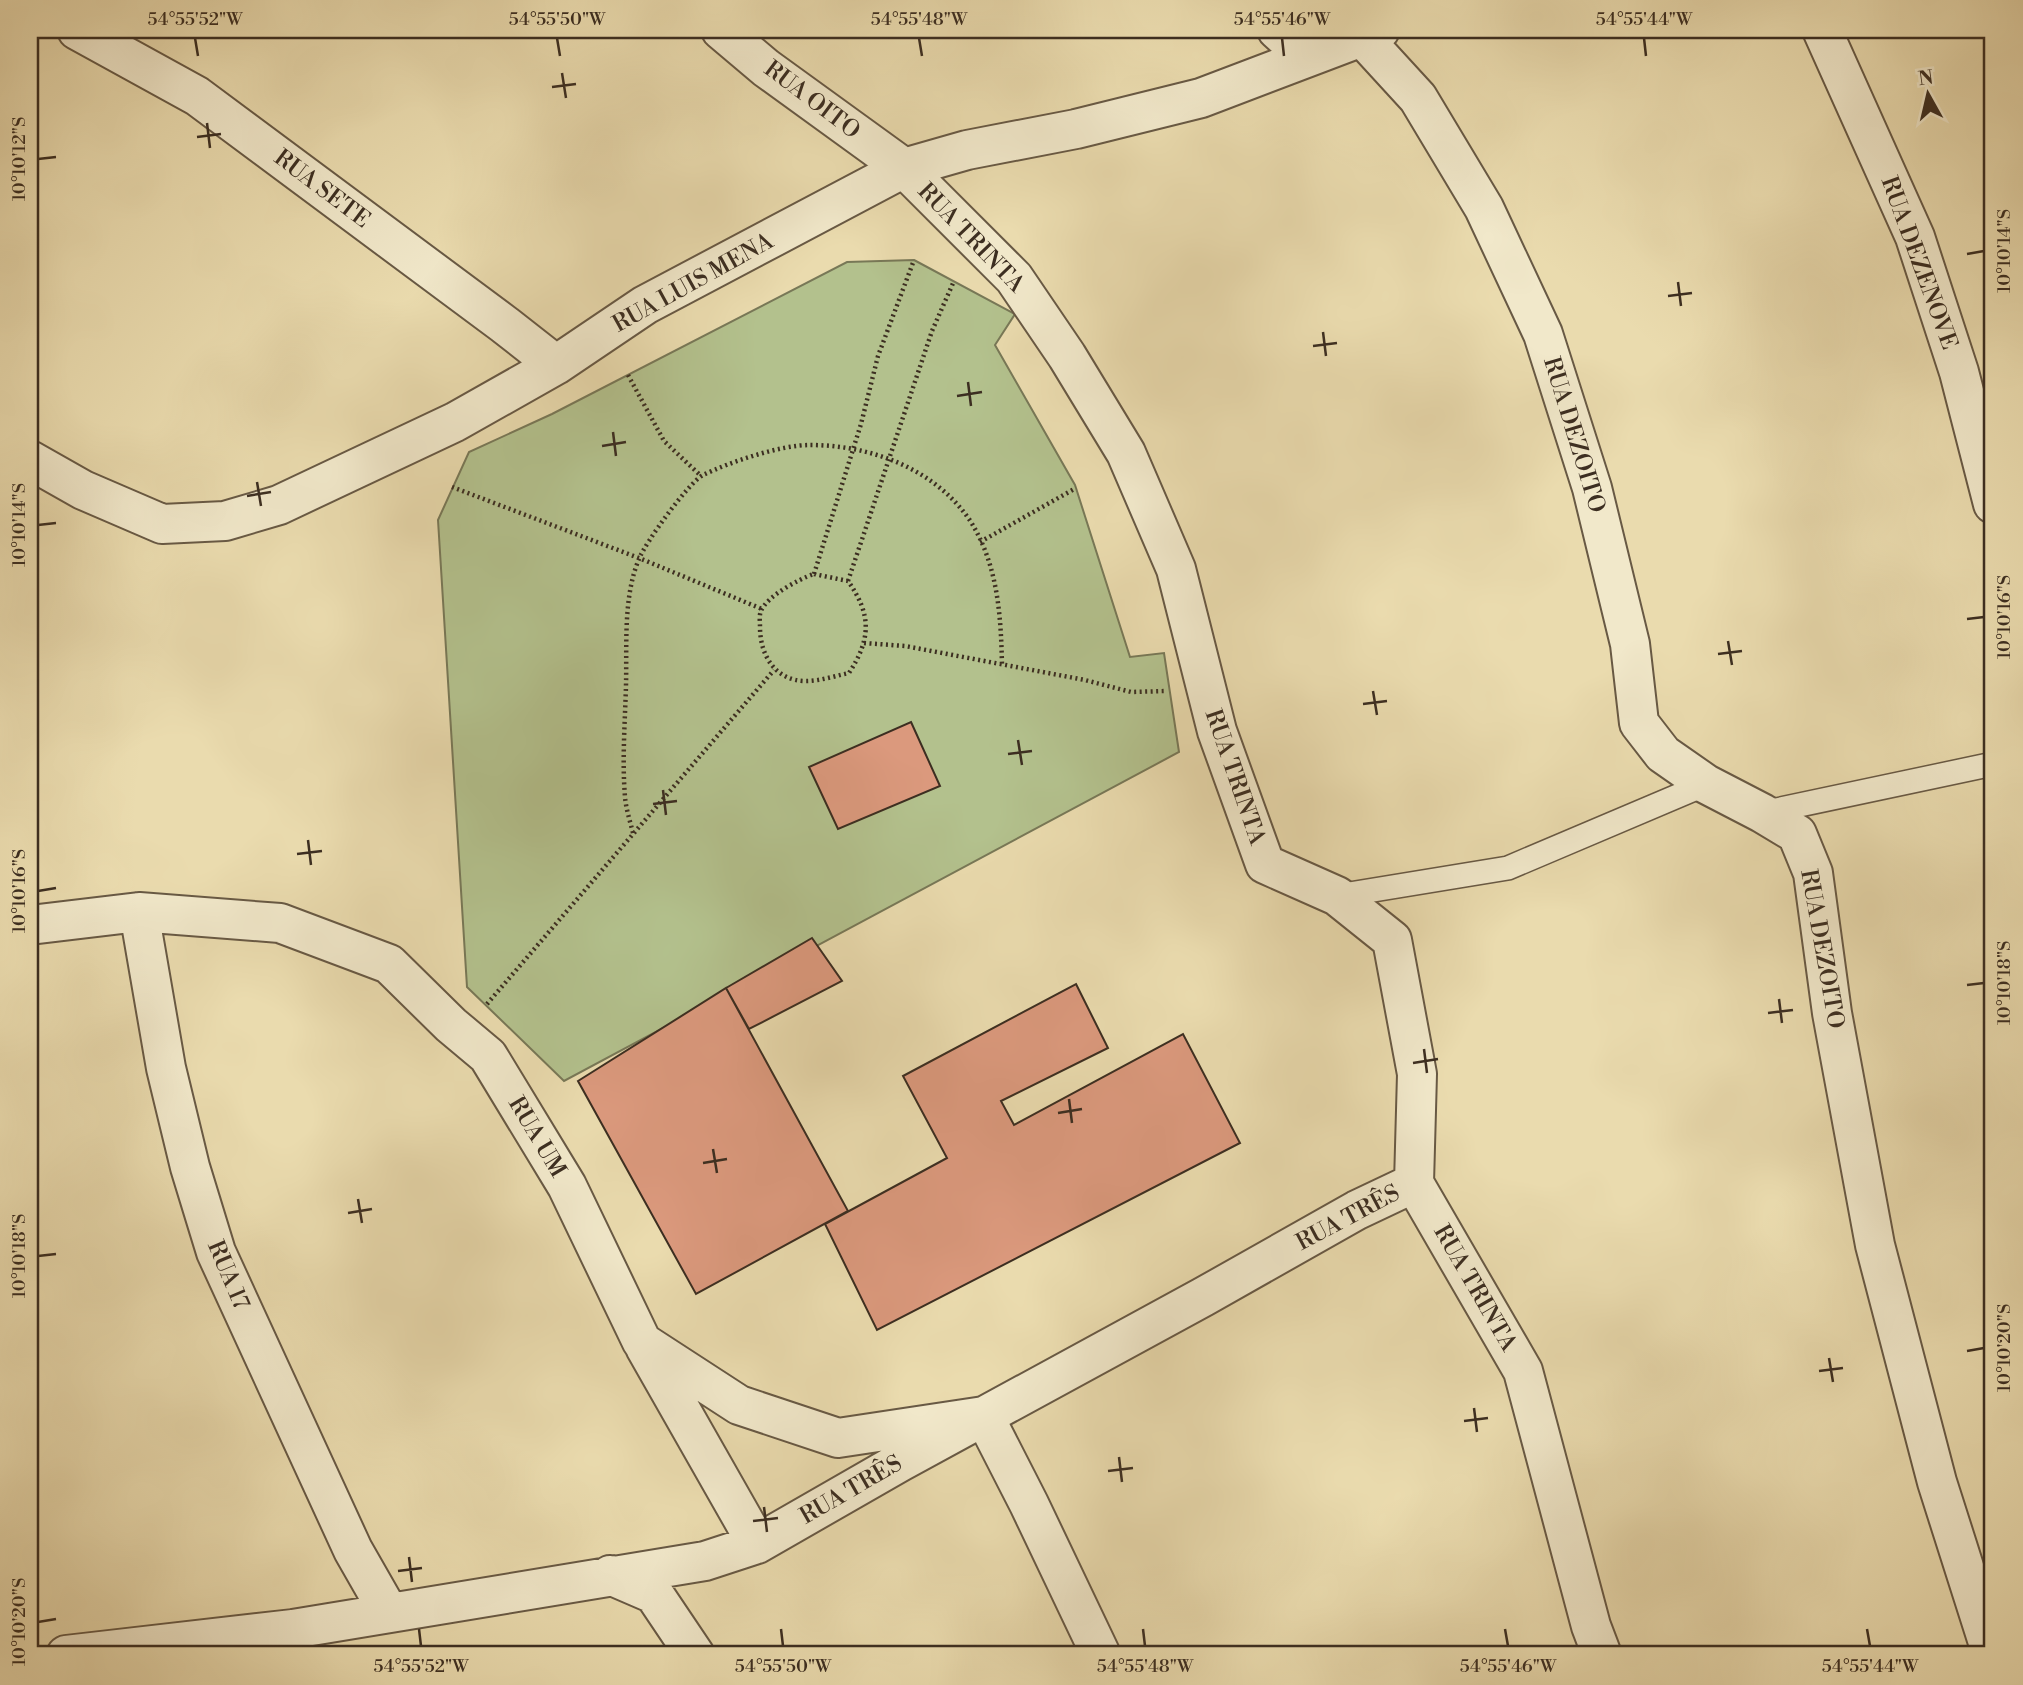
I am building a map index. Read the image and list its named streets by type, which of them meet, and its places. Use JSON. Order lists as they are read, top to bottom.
{
  "streets": {
    "street": [
      "RUA OITO",
      "RUA SETE",
      "RUA TRINTA",
      "RUA DEZENOVE",
      "RUA LUIS MENA",
      "RUA DEZOITO",
      "RUA UM",
      "RUA TRÊS",
      "RUA 17"
    ]
  },
  "crossings": [
    ["RUA OITO", "RUA TRINTA"],
    ["RUA OITO", "RUA LUIS MENA"],
    ["RUA SETE", "RUA LUIS MENA"],
    ["RUA TRINTA", "RUA LUIS MENA"],
    ["RUA TRINTA", "RUA TRÊS"],
    ["RUA LUIS MENA", "RUA DEZOITO"],
    ["RUA UM", "RUA TRÊS"],
    ["RUA UM", "RUA 17"],
    ["RUA TRÊS", "RUA 17"]
  ],
  "north": "top",
  "coordinates": [
    "54°55'52\"W",
    "54°55'50\"W",
    "54°55'48\"W",
    "54°55'46\"W",
    "54°55'44\"W",
    "10°10'12\"S",
    "10°10'14\"S",
    "10°10'16\"S",
    "10°10'18\"S",
    "10°10'20\"S"
  ]
}
